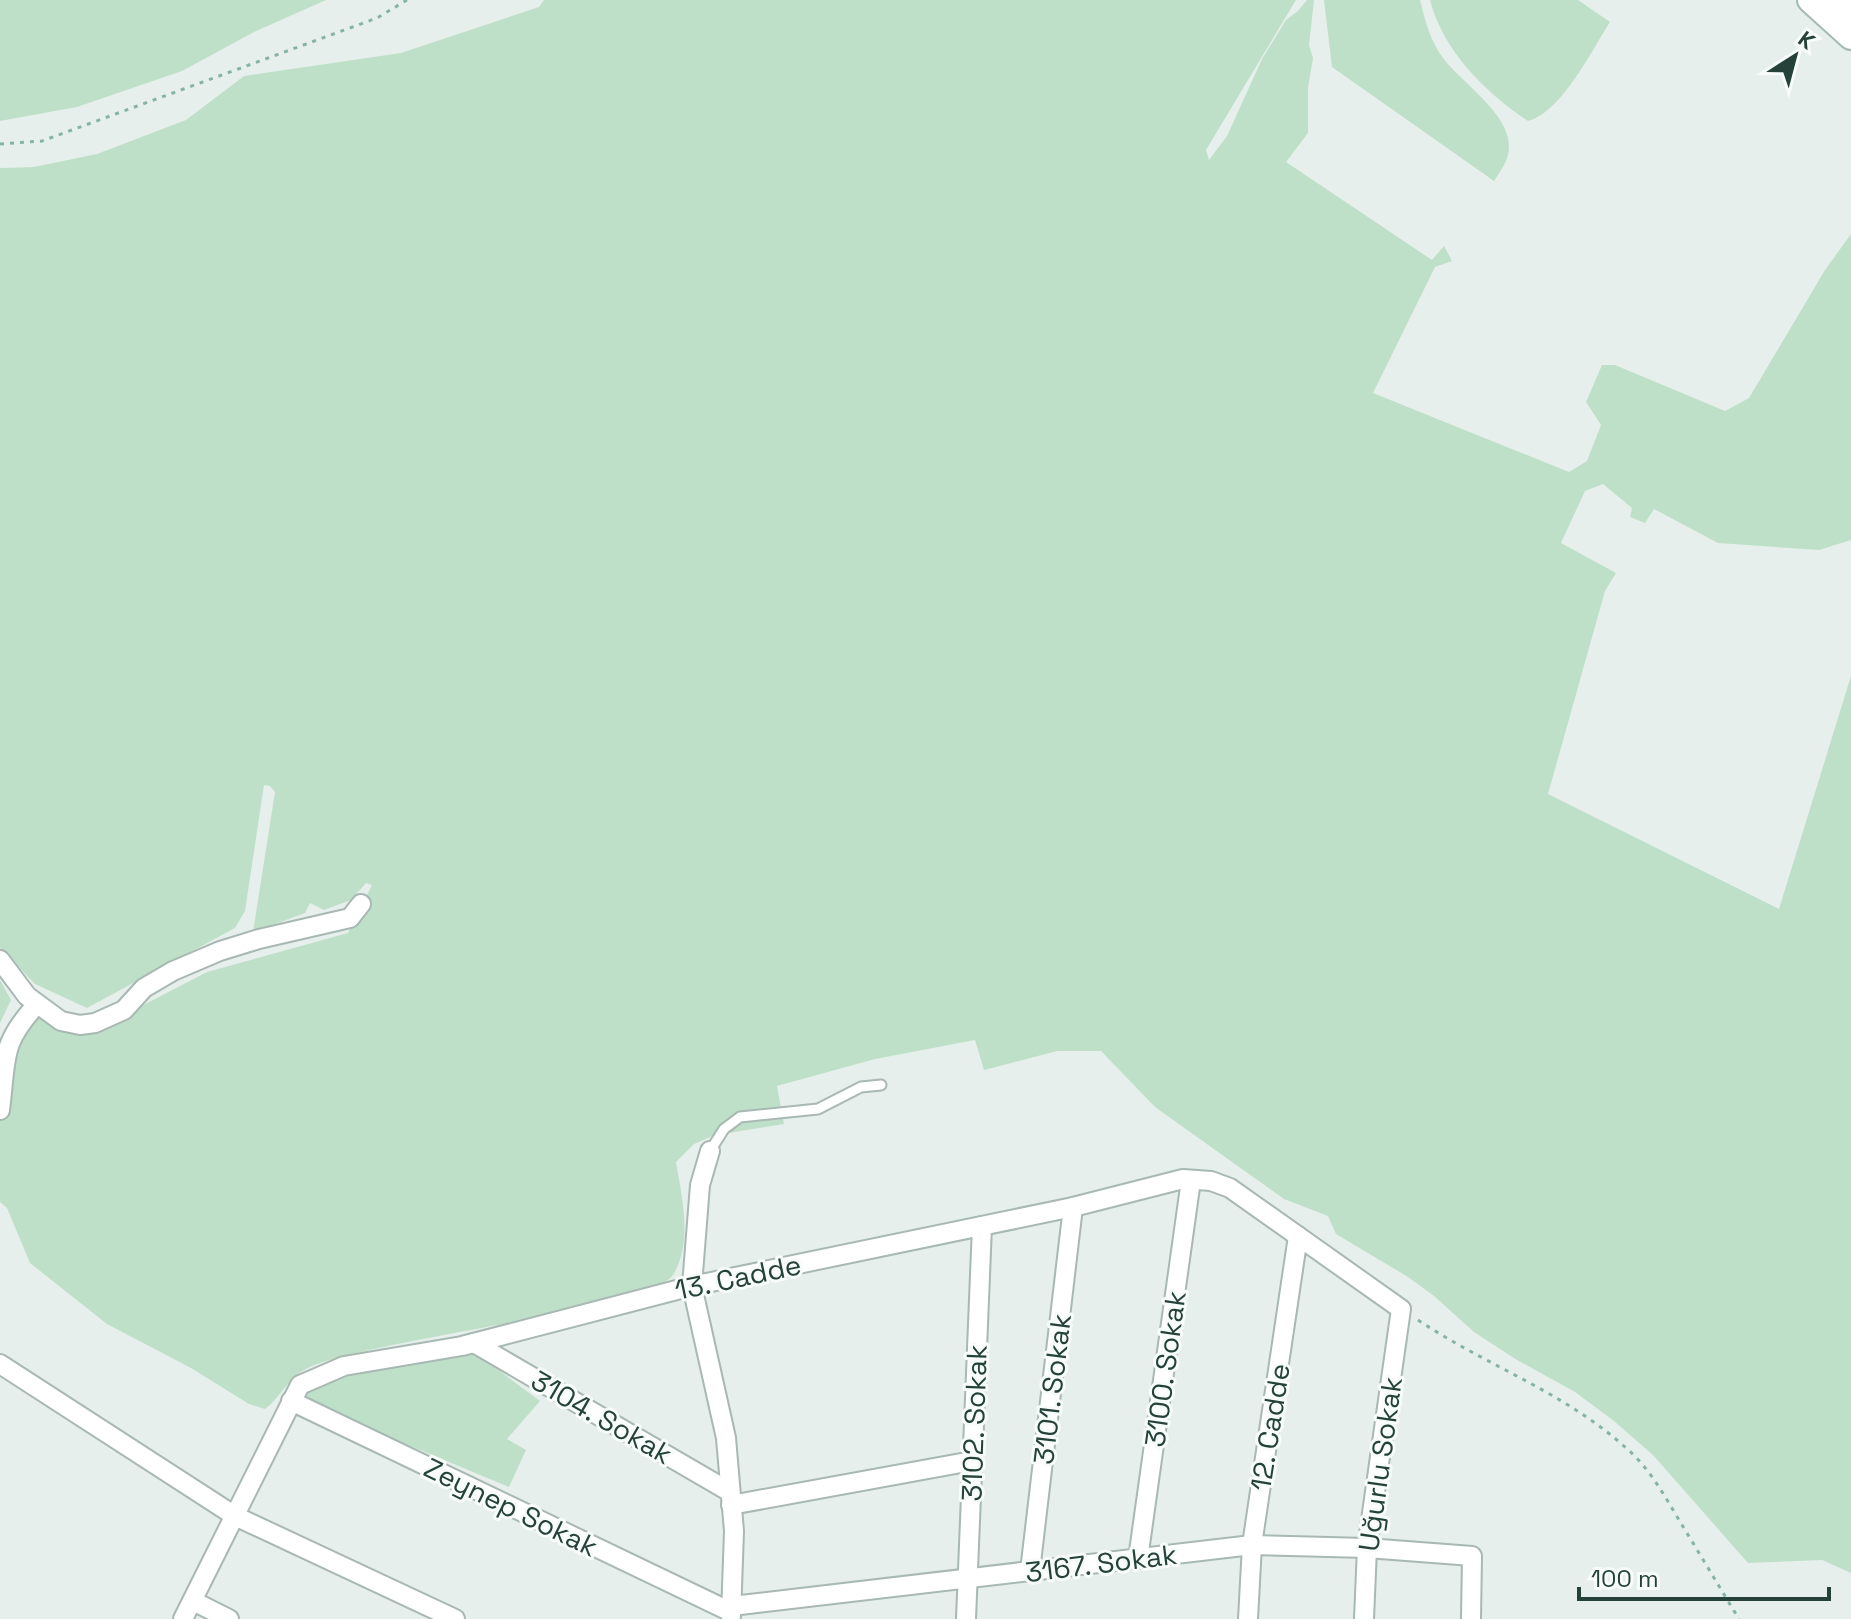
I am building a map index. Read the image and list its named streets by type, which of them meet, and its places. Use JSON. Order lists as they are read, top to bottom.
{
  "streets": {
    "street": [
      "13. Cadde",
      "3100. Sokak",
      "3101. Sokak",
      "3104. Sokak",
      "3102. Sokak",
      "12. Cadde",
      "Uğurlu Sokak",
      "Zeynep Sokak",
      "3167. Sokak"
    ]
  },
  "crossings": [
    ["13. Cadde", "3100. Sokak"],
    ["13. Cadde", "3101. Sokak"],
    ["13. Cadde", "3104. Sokak"],
    ["13. Cadde", "3102. Sokak"],
    ["13. Cadde", "12. Cadde"],
    ["13. Cadde", "Uğurlu Sokak"],
    ["13. Cadde", "Zeynep Sokak"],
    ["3100. Sokak", "3167. Sokak"],
    ["3101. Sokak", "3167. Sokak"],
    ["3102. Sokak", "3167. Sokak"],
    ["12. Cadde", "3167. Sokak"],
    ["Uğurlu Sokak", "3167. Sokak"],
    ["Zeynep Sokak", "3167. Sokak"]
  ],
  "scale_bar": "100 m",
  "north": "top right"
}
